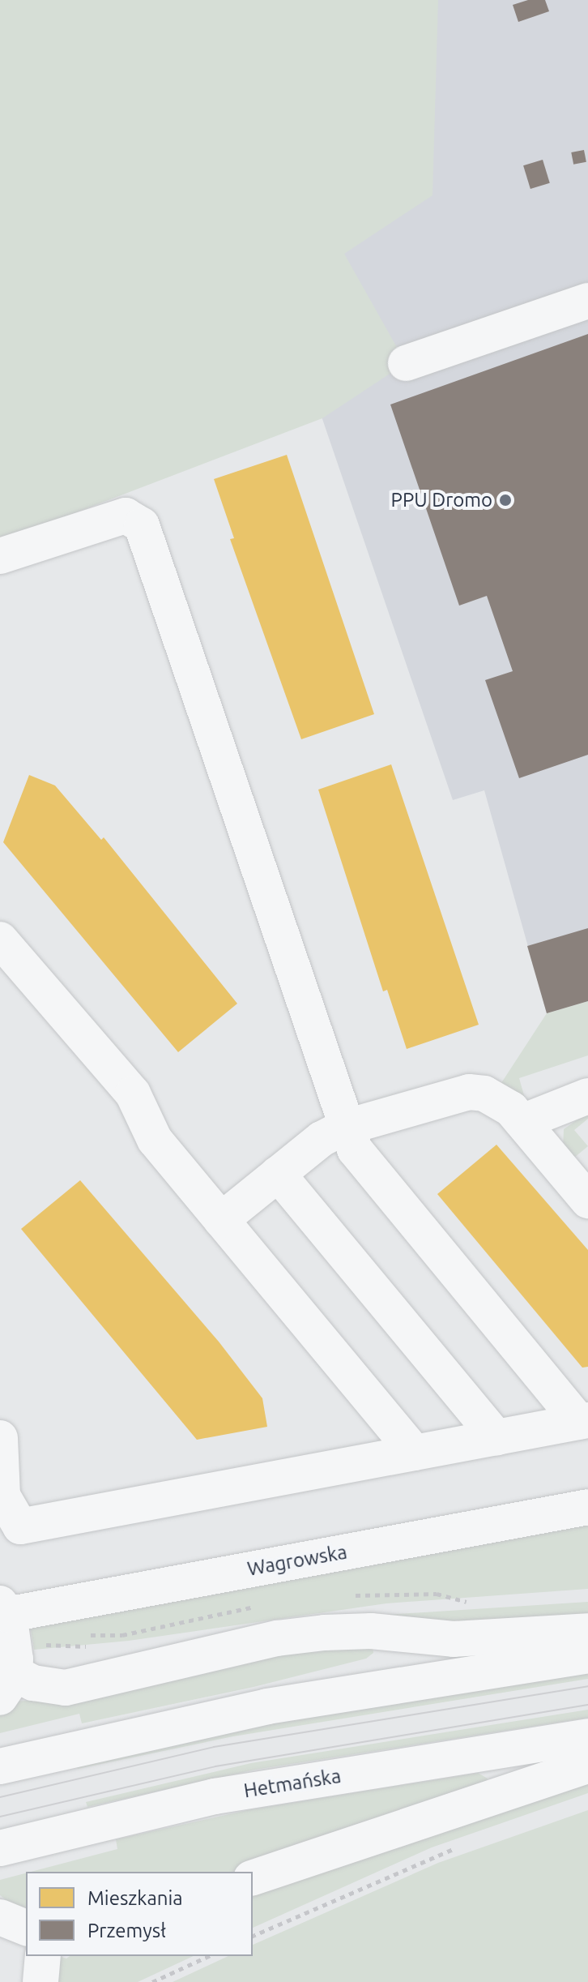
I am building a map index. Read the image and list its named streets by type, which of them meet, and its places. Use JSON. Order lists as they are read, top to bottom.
{
  "streets": {
    "street": ["Wagrowska", "Hetmańska"]
  },
  "places": ["PPU Dromo"],
  "legend": ["Mieszkania", "Przemysł"]
}
